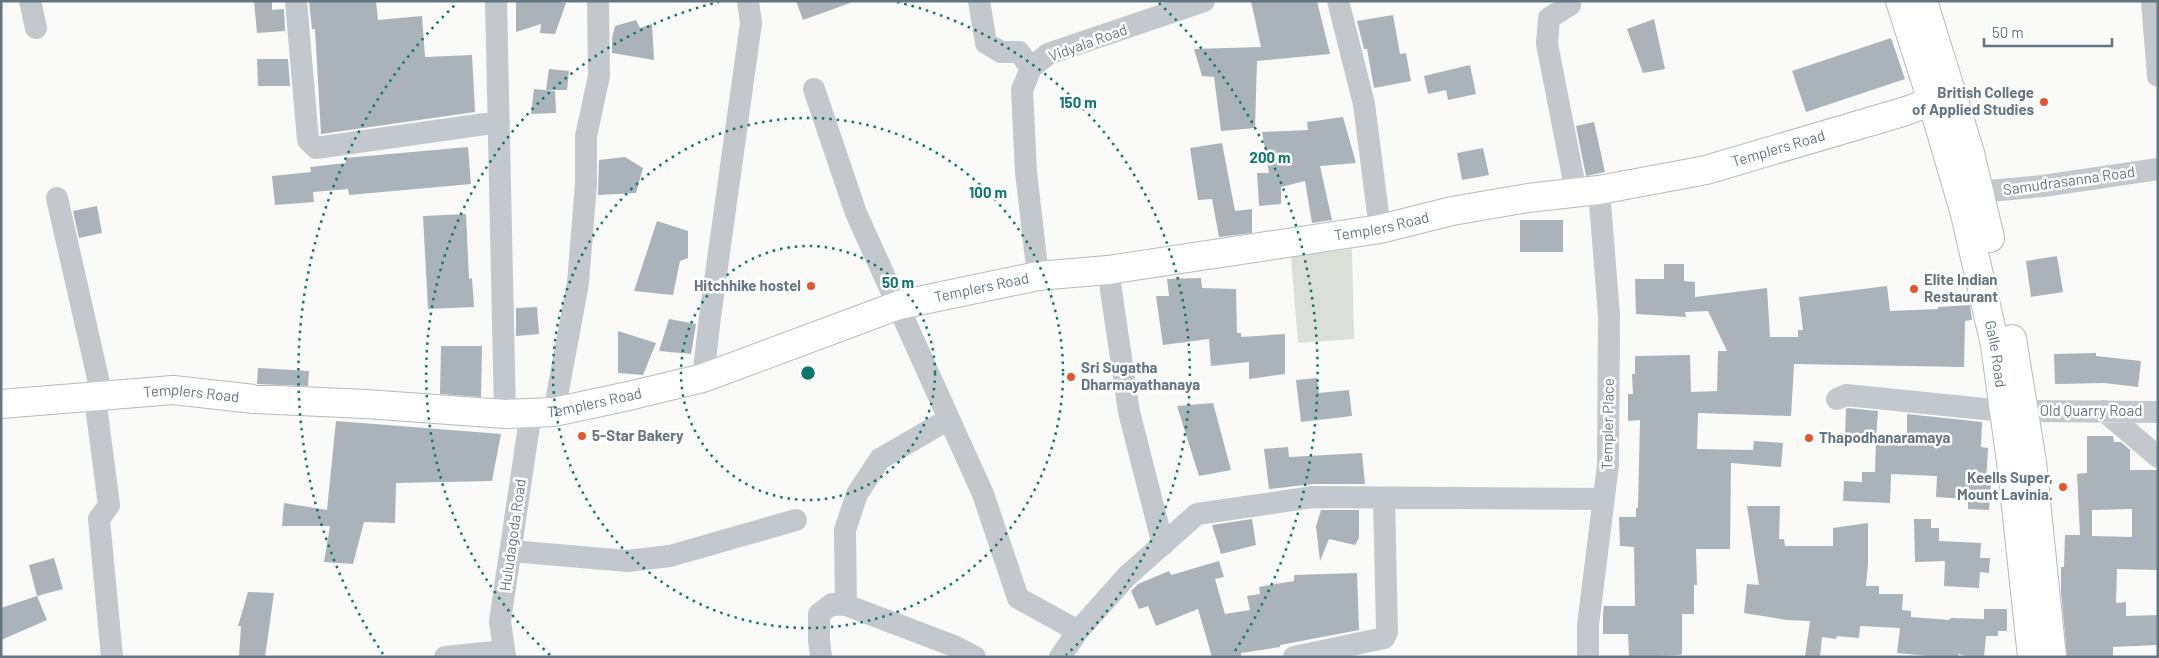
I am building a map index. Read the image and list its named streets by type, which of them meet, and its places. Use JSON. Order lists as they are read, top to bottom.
{
  "streets": {
    "main road": ["Templers Road", "Galle Road"],
    "street": [
      "Vidyala Road",
      "Samudrasanna Road",
      "Old Quarry Road",
      "Templer Place",
      "Huludagoda Road"
    ]
  },
  "crossings": [
    ["Vidyala Road", "Templers Road"],
    ["Templers Road", "Galle Road"],
    ["Templers Road", "Templer Place"],
    ["Templers Road", "Huludagoda Road"],
    ["Samudrasanna Road", "Galle Road"],
    ["Galle Road", "Old Quarry Road"]
  ],
  "places": [
    "British College of Applied Studies",
    "Hitchhike hostel",
    "Elite Indian Restaurant",
    "Sri Sugatha Dharmayathanaya",
    "5-Star Bakery",
    "Thapodhanaramaya",
    "Keells Super, Mount Lavinia."
  ],
  "scale_bar": "50 m",
  "rings": [
    "150 m",
    "200 m",
    "100 m",
    "50 m"
  ]
}
